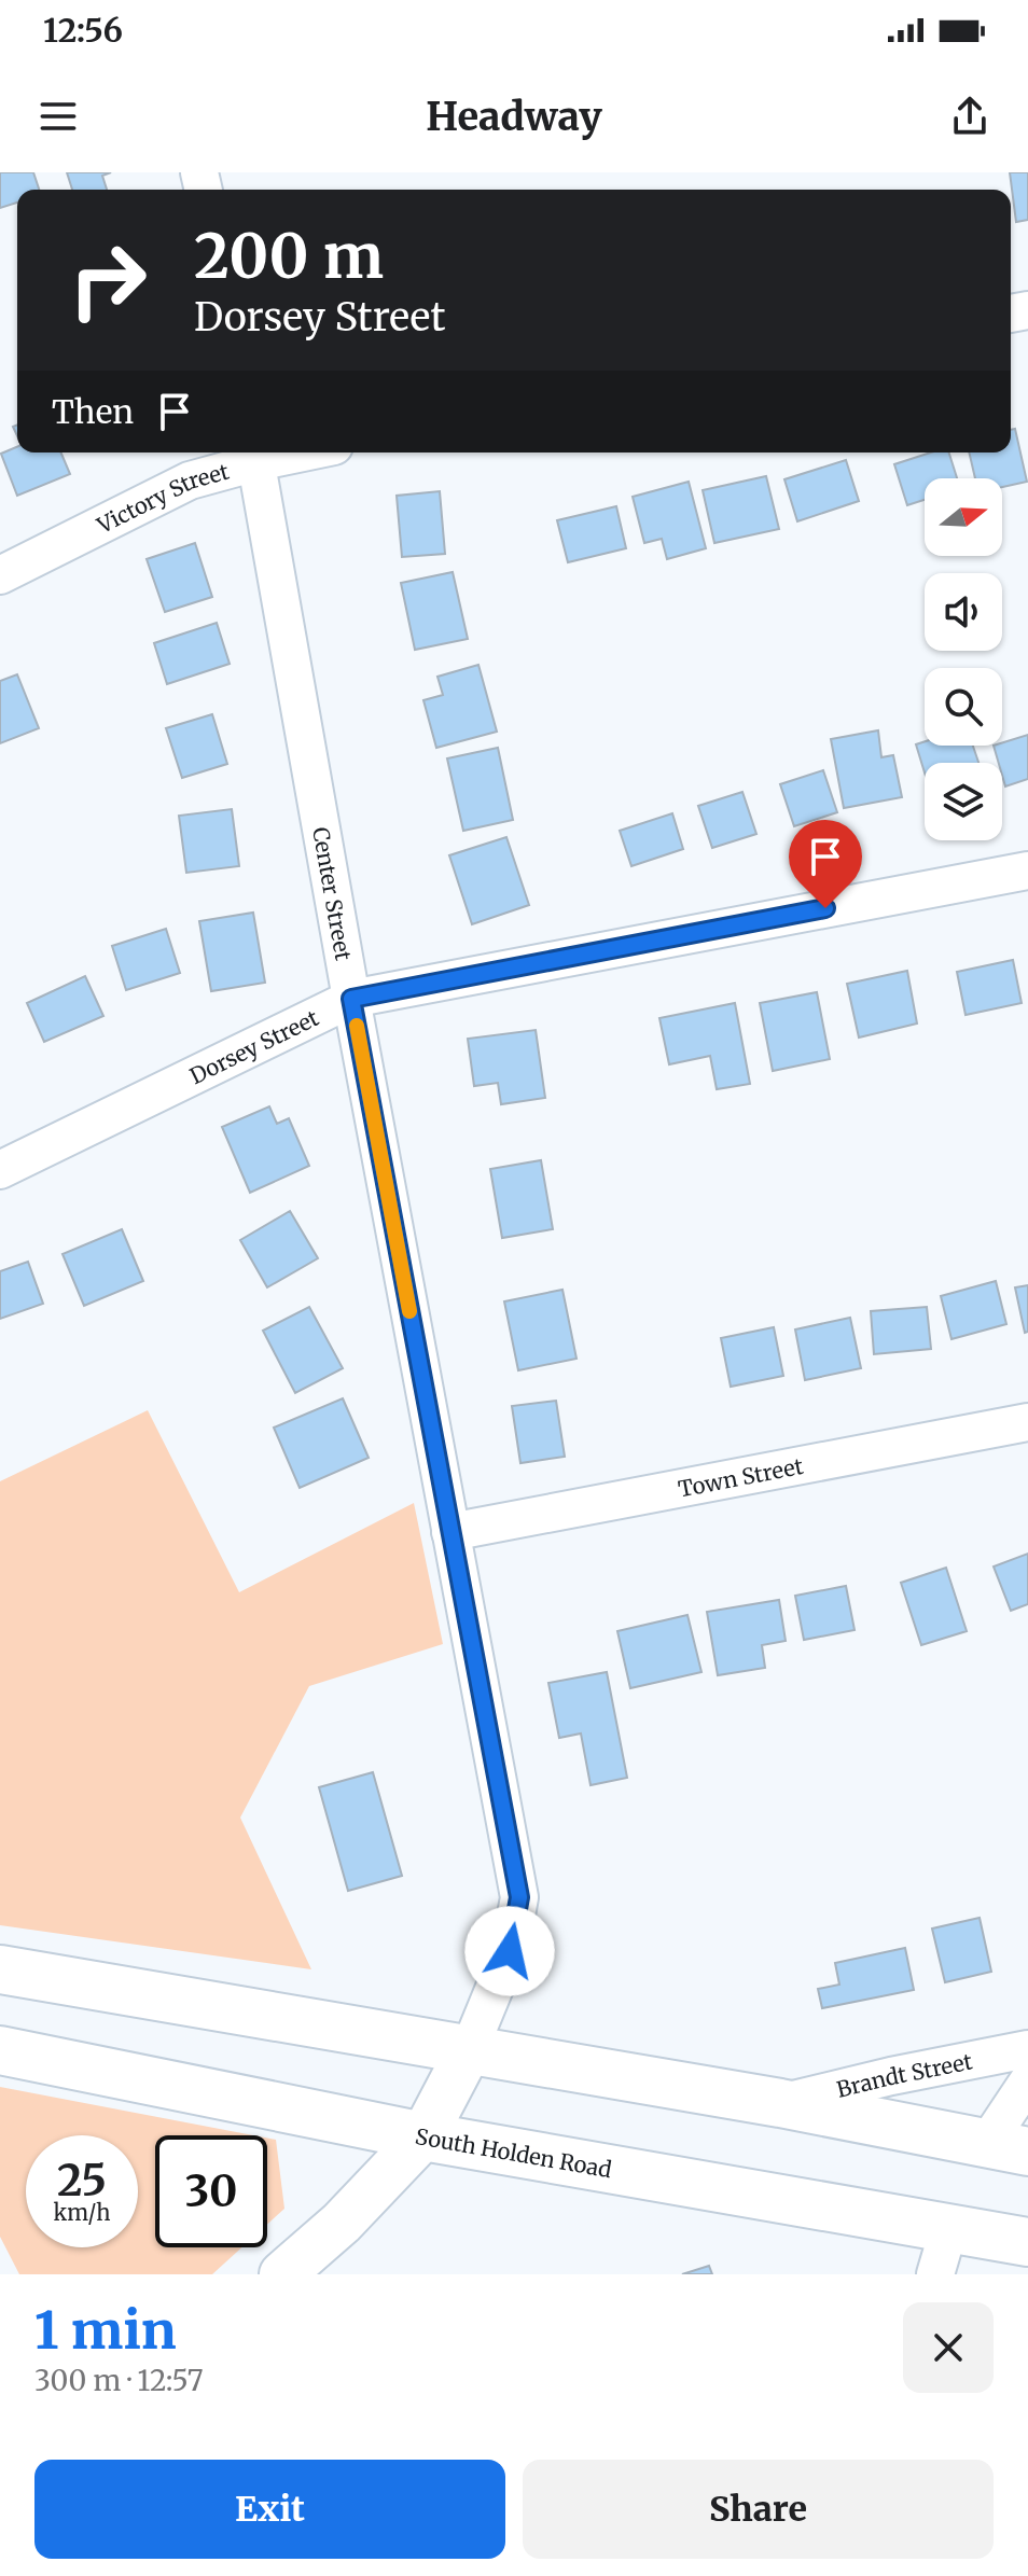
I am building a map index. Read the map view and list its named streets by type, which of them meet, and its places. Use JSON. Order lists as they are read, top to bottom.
{
  "streets": {
    "main road": ["South Holden Road"],
    "street": [
      "Victory Street",
      "Center Street",
      "Dorsey Street",
      "Town Street",
      "Brandt Street"
    ]
  },
  "crossings": [
    ["Victory Street", "Center Street"],
    ["Center Street", "Dorsey Street"],
    ["Center Street", "Town Street"]
  ],
  "north": "right",
  "page": {
    "status": "12:56",
    "header": "Headway",
    "turn": ["200 m", "Dorsey Street"],
    "then": "Then",
    "speed": "25 km/h",
    "limit": "30",
    "heading": ["1 min", "300 m · 12:57"],
    "buttons": ["Exit", "Share"]
  }
}
